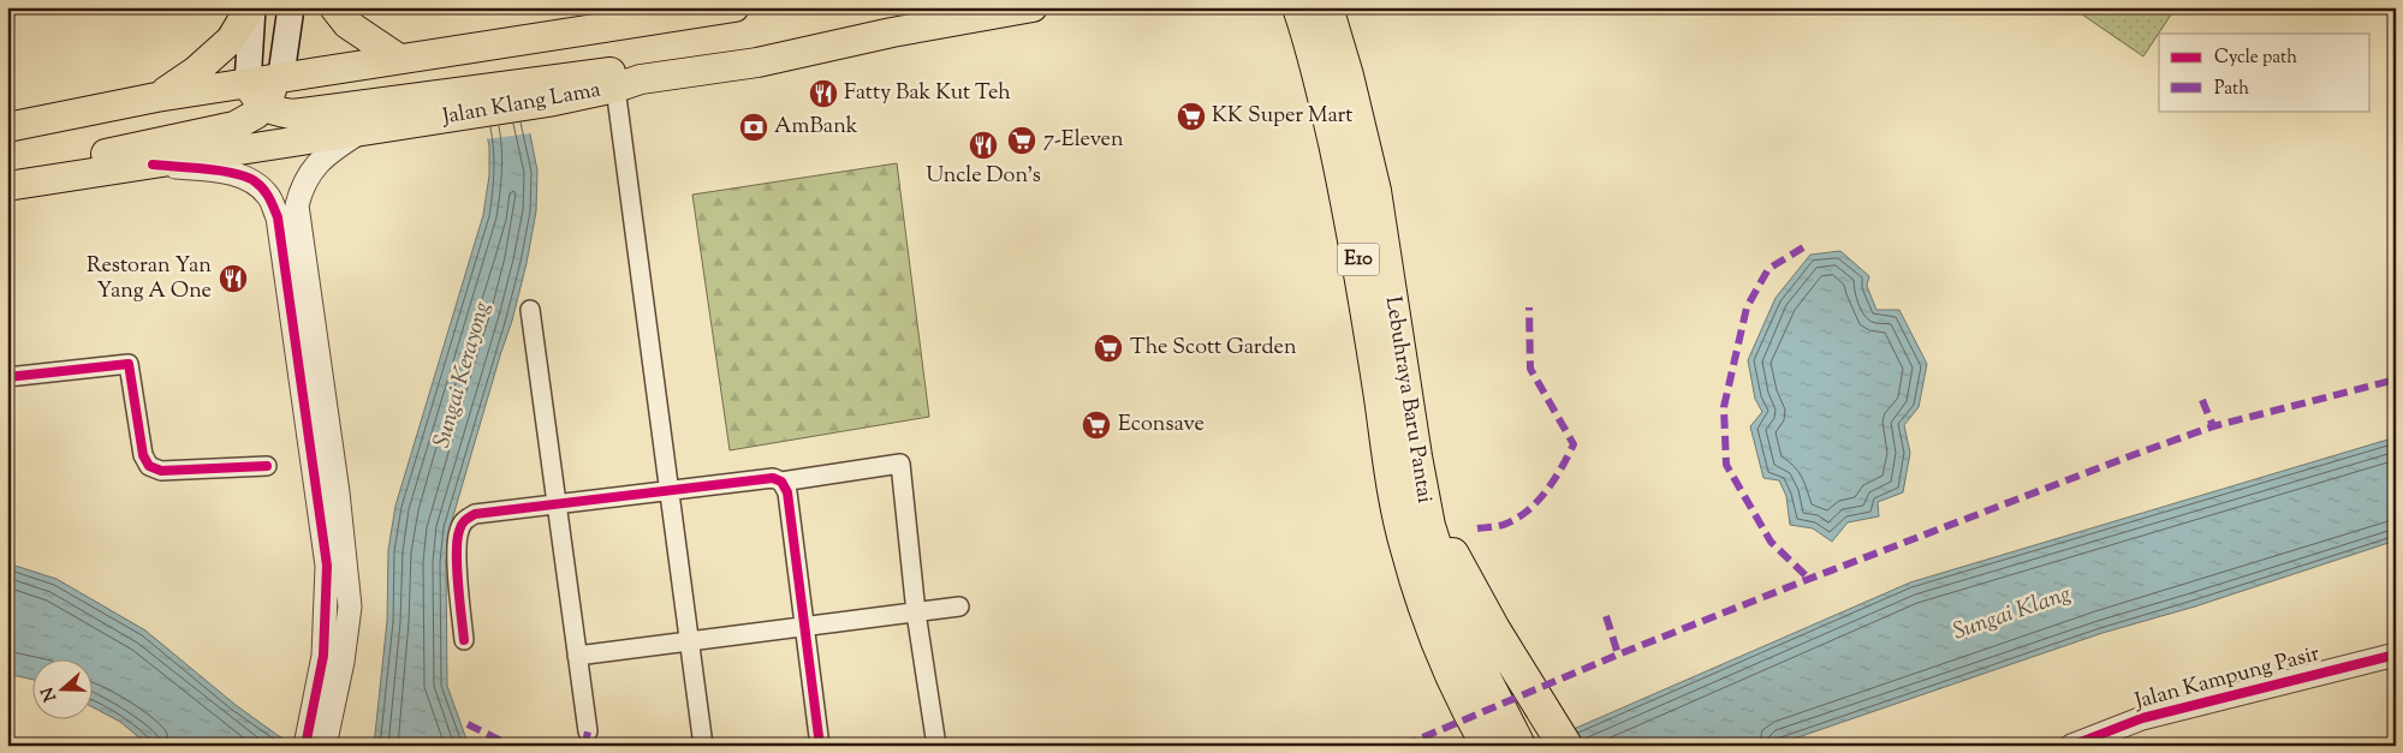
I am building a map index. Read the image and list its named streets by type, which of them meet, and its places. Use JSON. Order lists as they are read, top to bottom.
{
  "streets": {
    "highway": ["E10", "Lebuhraya Baru Pantai"],
    "main road": ["Jalan Klang Lama"],
    "street": ["Jalan Kampung Pasir"]
  },
  "water": ["Sungai Kerayong", "Sungai Klang"],
  "places": {
    "restaurant": ["Fatty Bak Kut Teh", "Uncle Don's", "Restoran Yan Yang A One"],
    "supermarket": [
      "KK Super Mart",
      "7-Eleven",
      "The Scott Garden",
      "Econsave"
    ],
    "bank": ["AmBank"]
  },
  "legend": ["Cycle path", "Path"],
  "north": "left"
}
